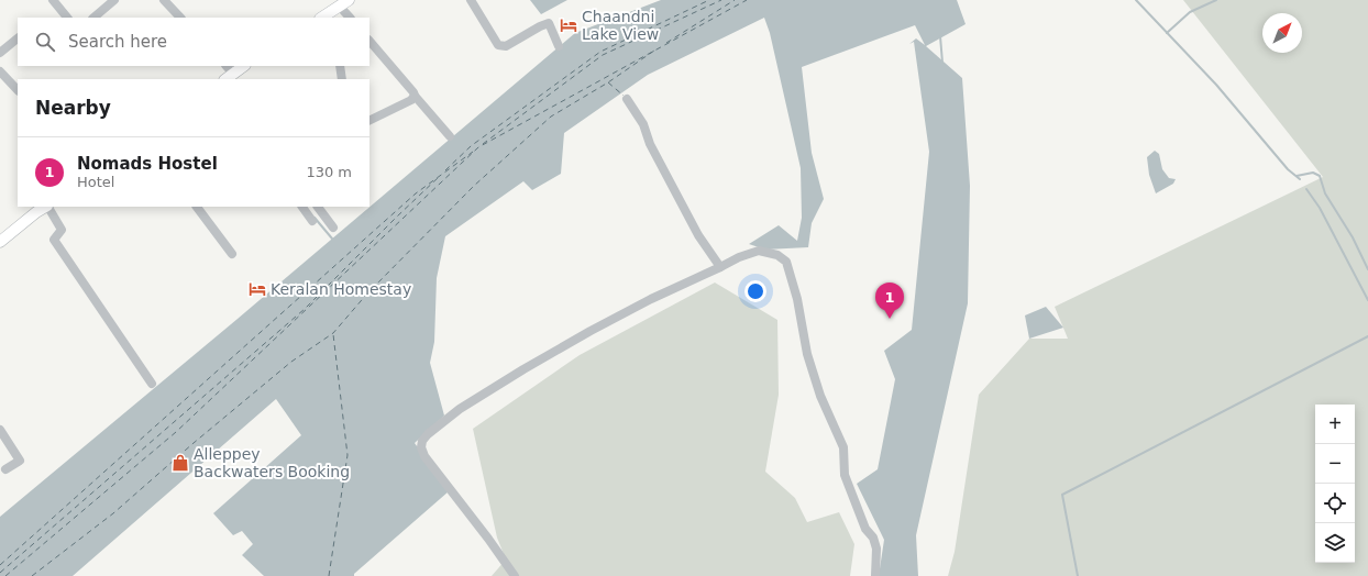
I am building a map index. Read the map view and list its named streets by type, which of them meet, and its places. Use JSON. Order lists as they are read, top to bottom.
{
  "places": {
    "hotel": ["Chaandni Lake View", "Keralan Homestay"],
    "shop": ["Alleppey Backwaters Booking"]
  },
  "north": "top right",
  "page": {
    "search": "Search here",
    "heading": "Nearby",
    "list": [
      {
        "mark": "1",
        "name": "Nomads Hostel",
        "note": "Hotel",
        "value": "130 m"
      }
    ],
    "pins": "1",
    "map_buttons": ["+", "−"]
  }
}
